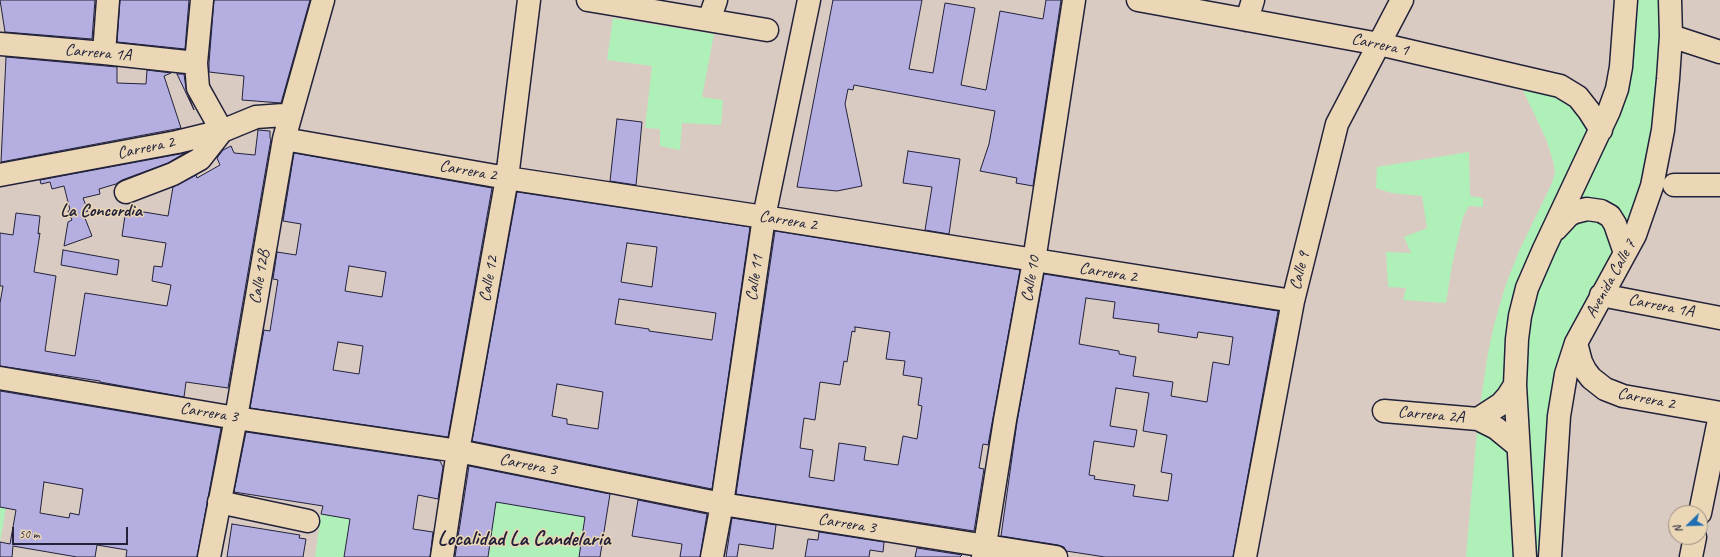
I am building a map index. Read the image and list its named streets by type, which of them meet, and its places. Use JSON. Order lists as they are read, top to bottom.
{
  "streets": {
    "street": [
      "Carrera 1",
      "Carrera 1A",
      "Carrera 2",
      "Calle 9",
      "Calle 12B",
      "Calle 11",
      "Calle 12",
      "Calle 10",
      "Avenida Calle 7",
      "Carrera 3",
      "Carrera 2A"
    ]
  },
  "crossings": [
    ["Carrera 1", "Calle 9"],
    ["Carrera 1A", "Avenida Calle 7"],
    ["Carrera 2", "Calle 9"],
    ["Carrera 2", "Calle 12B"],
    ["Carrera 2", "Calle 11"],
    ["Carrera 2", "Calle 12"],
    ["Carrera 2", "Calle 10"],
    ["Carrera 2", "Avenida Calle 7"],
    ["Calle 12B", "Carrera 3"],
    ["Calle 11", "Carrera 3"],
    ["Calle 12", "Carrera 3"],
    ["Calle 10", "Carrera 3"]
  ],
  "districts": ["La Concordia", "Localidad La Candelaria"],
  "scale_bar": "50 m",
  "north": "bottom left"
}
